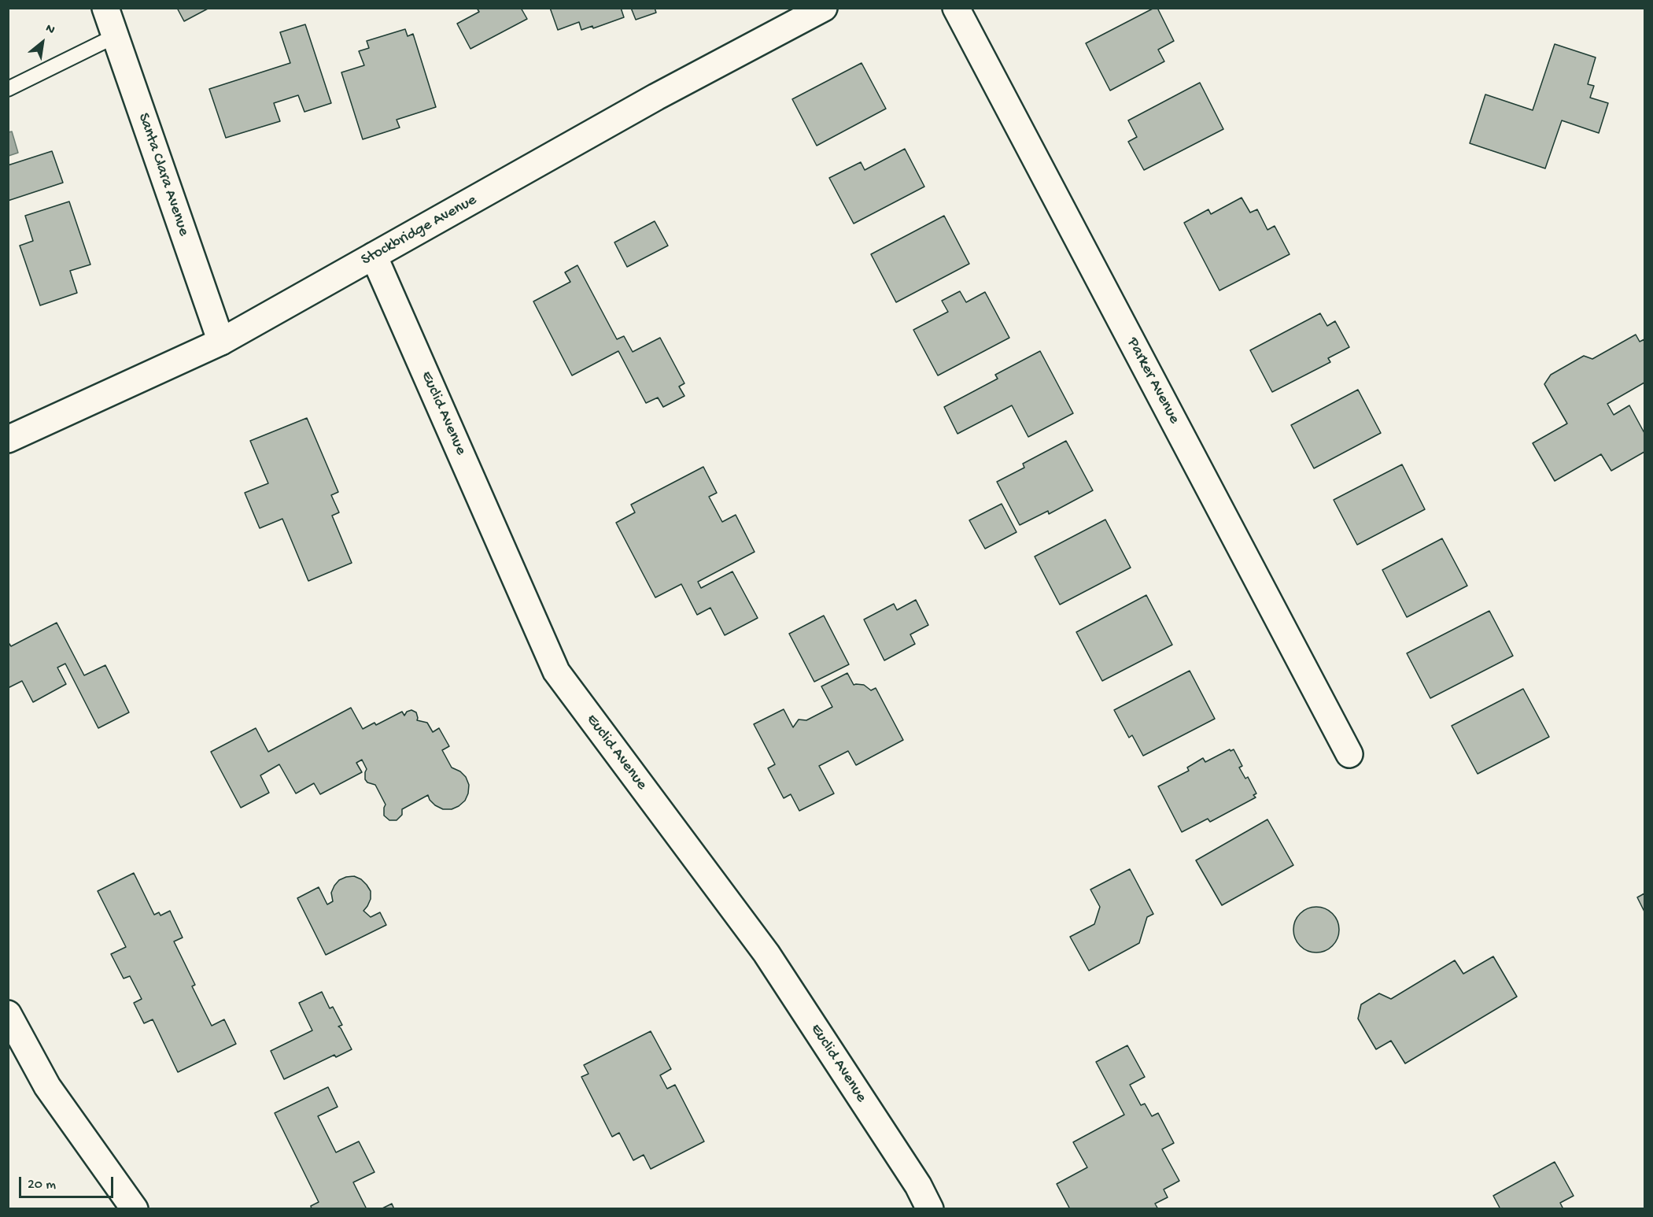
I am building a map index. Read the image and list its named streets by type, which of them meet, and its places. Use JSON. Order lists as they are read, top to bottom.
{
  "streets": {
    "street": [
      "Santa Clara Avenue",
      "Stockbridge Avenue",
      "Parker Avenue",
      "Euclid Avenue"
    ]
  },
  "crossings": [
    ["Santa Clara Avenue", "Stockbridge Avenue"],
    ["Stockbridge Avenue", "Euclid Avenue"]
  ],
  "scale_bar": "20 m",
  "north": "top right"
}
